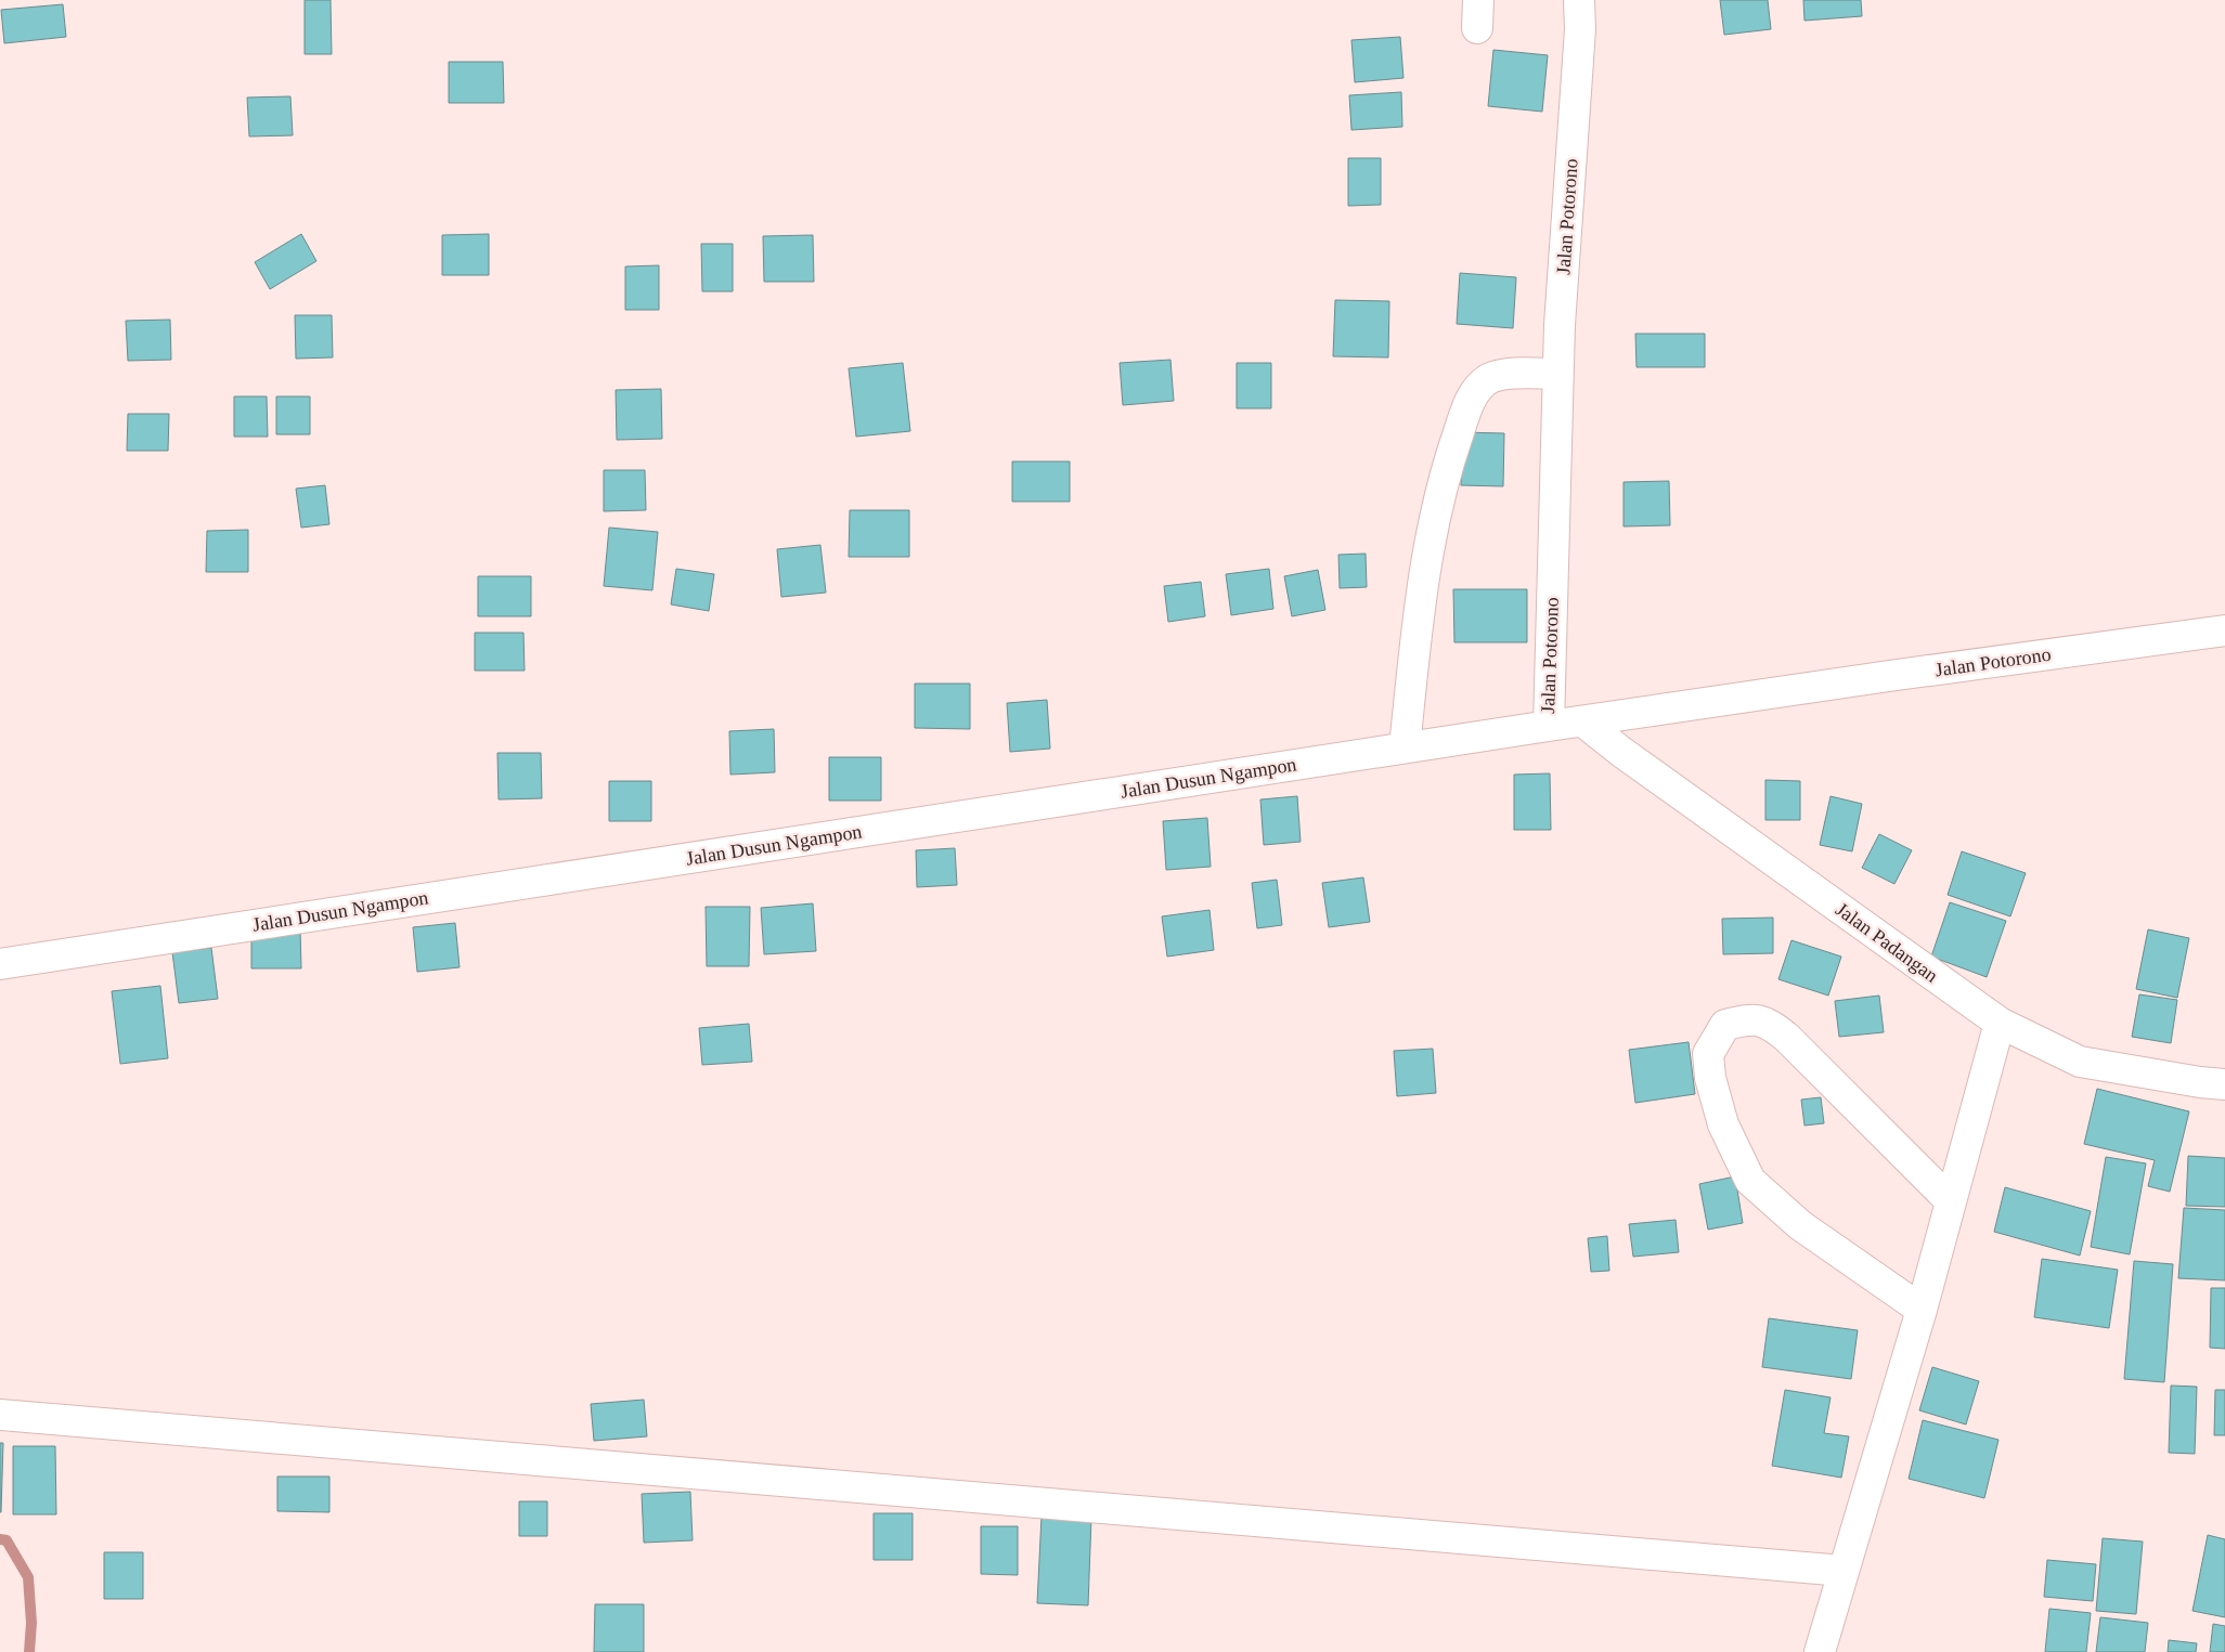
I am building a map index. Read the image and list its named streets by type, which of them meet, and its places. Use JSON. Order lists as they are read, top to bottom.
{
  "streets": {
    "street": ["Jalan Potorono", "Jalan Dusun Ngampon", "Jalan Padangan"]
  },
  "crossings": [
    ["Jalan Potorono", "Jalan Dusun Ngampon"],
    ["Jalan Potorono", "Jalan Padangan"]
  ]
}
